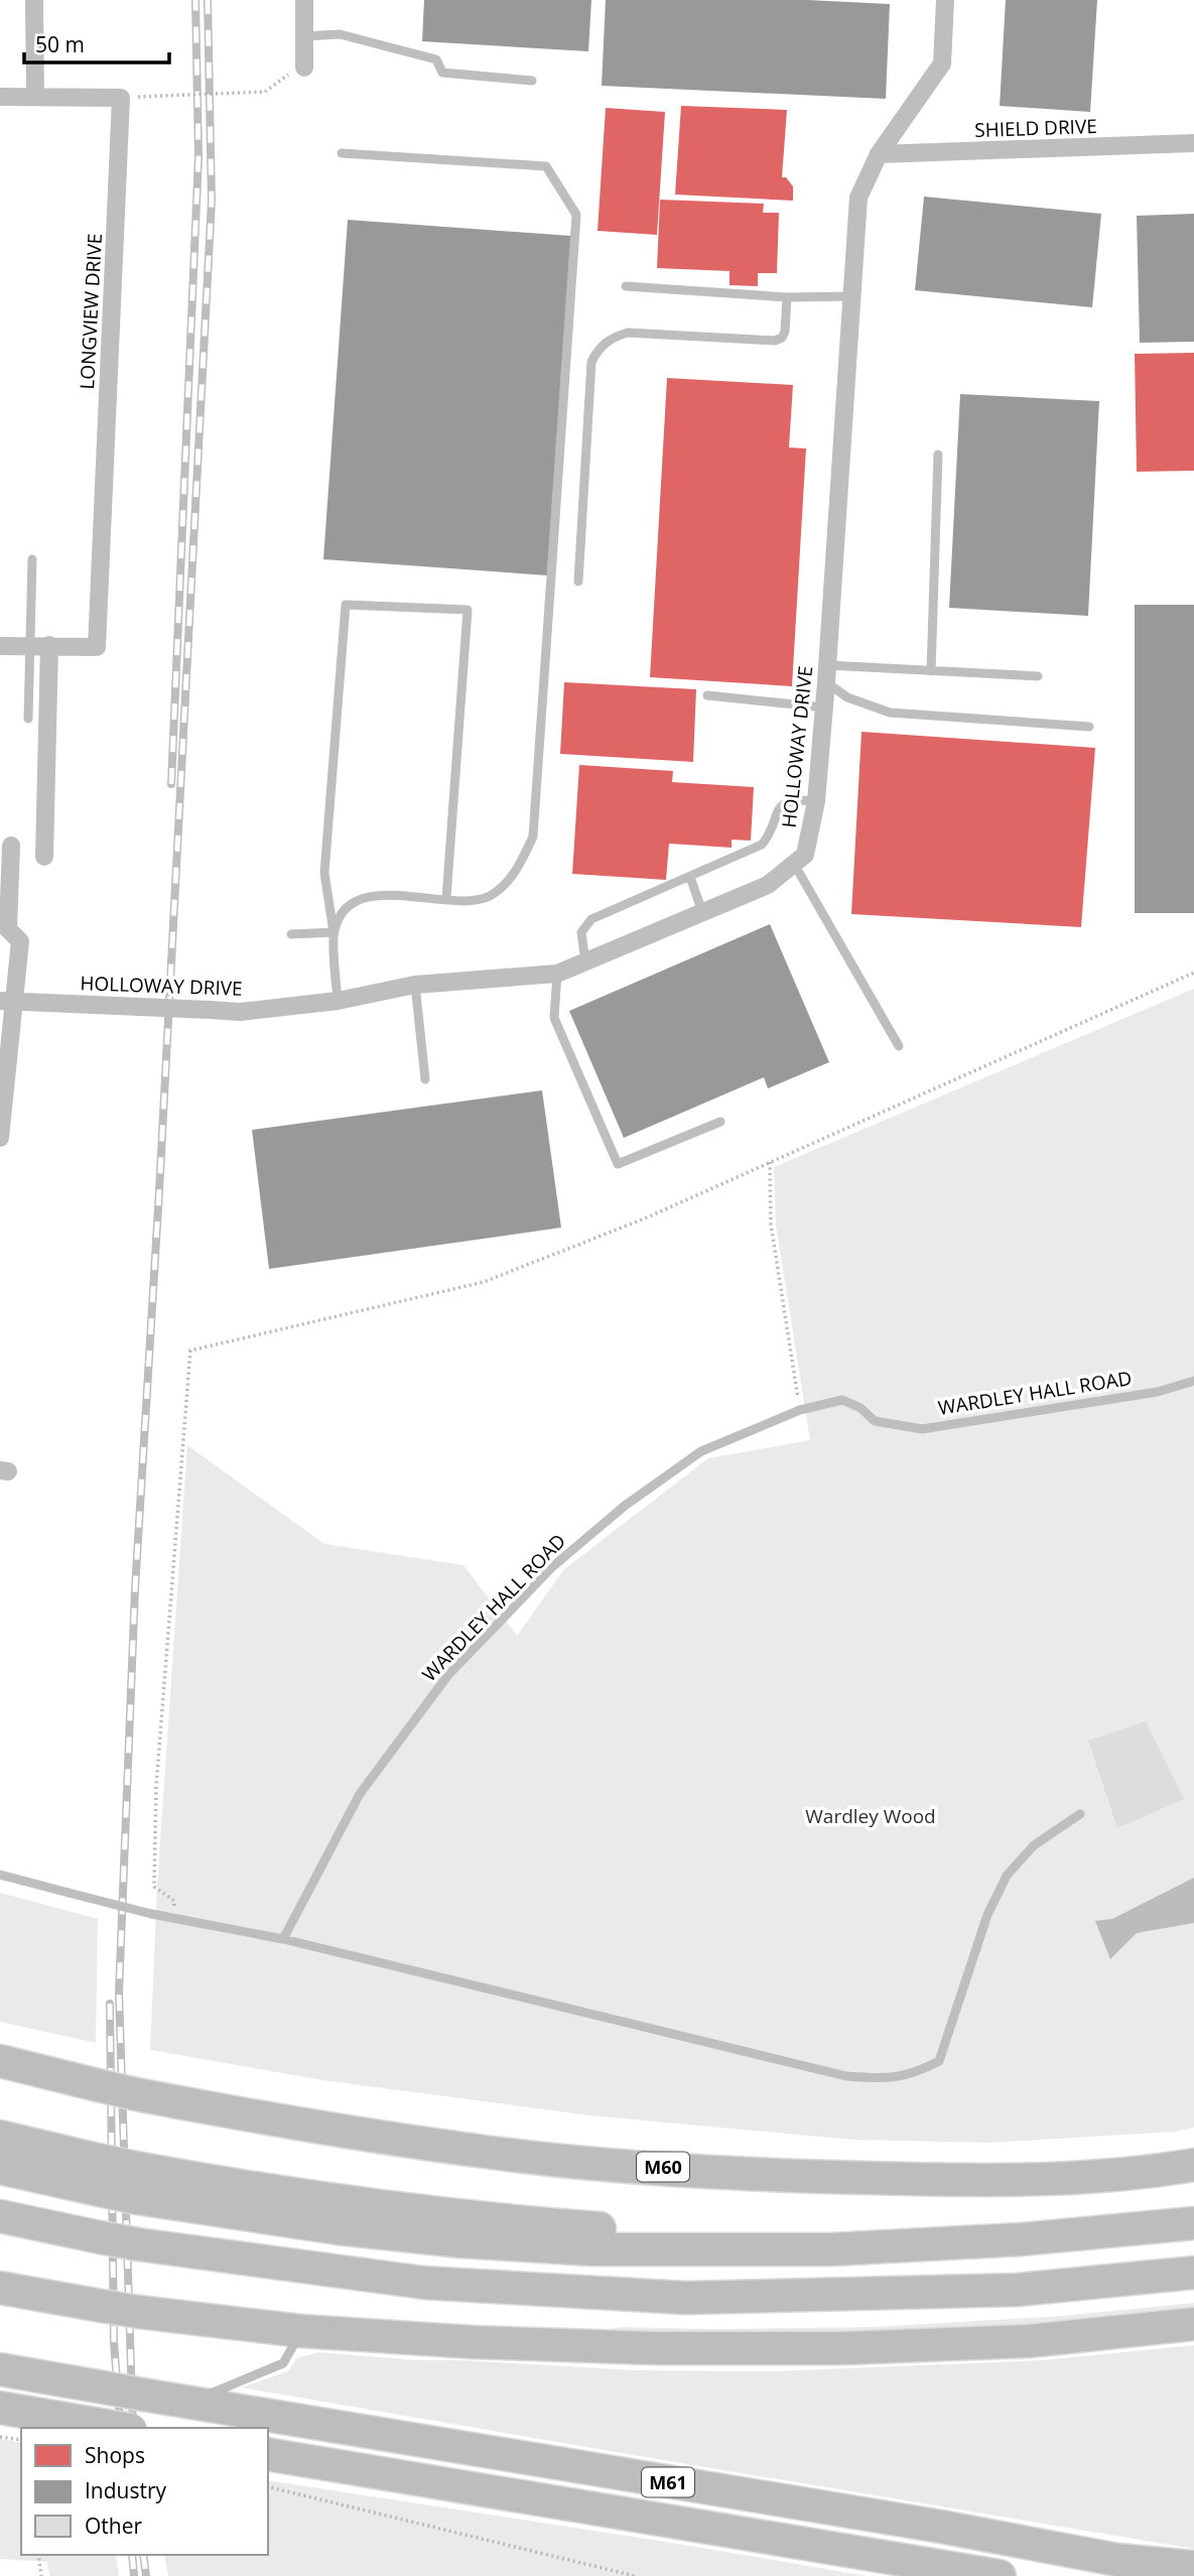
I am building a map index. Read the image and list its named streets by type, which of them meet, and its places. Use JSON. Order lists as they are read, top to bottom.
{
  "streets": {
    "highway": ["M60", "M61"],
    "street": ["SHIELD DRIVE", "LONGVIEW DRIVE", "HOLLOWAY DRIVE"],
    "lane": ["WARDLEY HALL ROAD"]
  },
  "crossings": [
    ["SHIELD DRIVE", "HOLLOWAY DRIVE"]
  ],
  "parks": ["Wardley Wood"],
  "legend": ["Shops", "Industry", "Other"],
  "scale_bar": "50 m"
}
